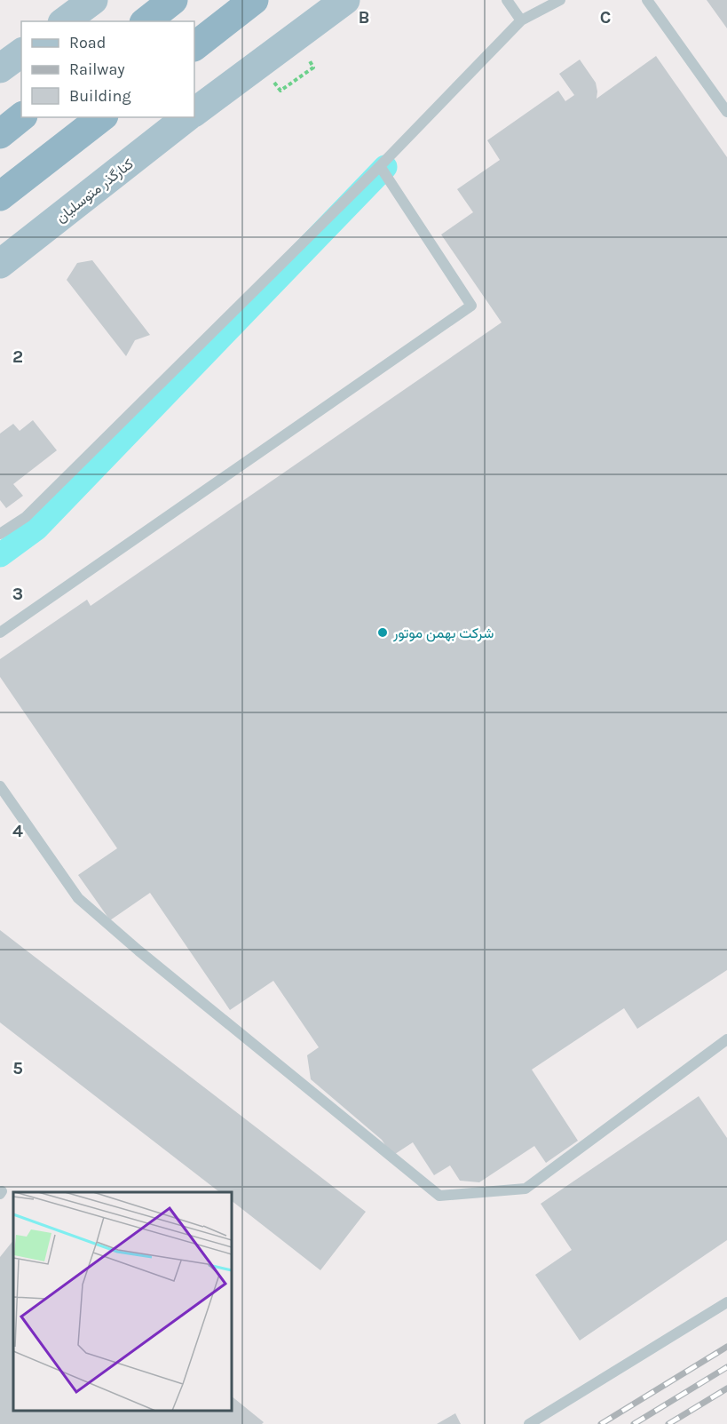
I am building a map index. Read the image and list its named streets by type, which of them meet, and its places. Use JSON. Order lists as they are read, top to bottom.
{
  "streets": {
    "main road": ["کنارگذر متوسلیان"]
  },
  "places": ["شركت بهمن موتور"],
  "legend": ["Road", "Railway", "Building"],
  "grid": {
    "columns": ["B", "C"],
    "rows": [
      "2",
      "3",
      "4",
      "5"
    ]
  }
}
